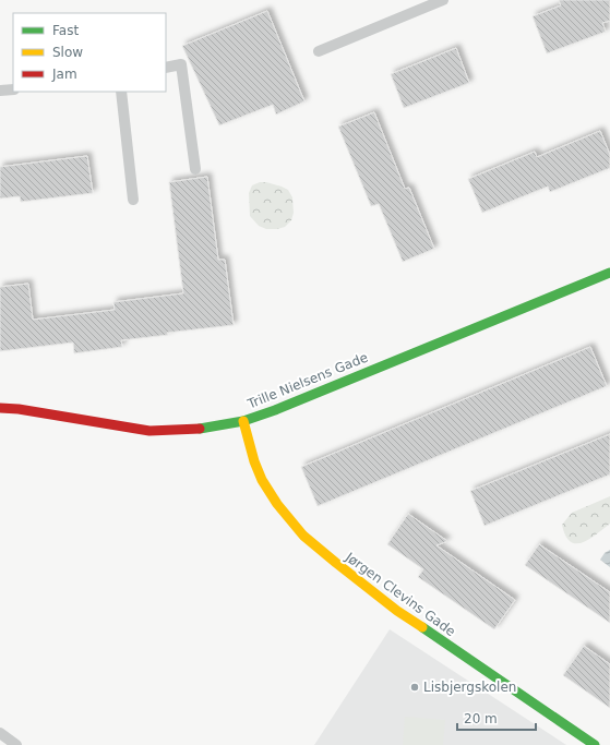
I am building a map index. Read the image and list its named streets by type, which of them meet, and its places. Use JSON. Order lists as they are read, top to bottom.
{
  "streets": {
    "street": ["Trille Nielsens Gade", "Jørgen Clevins Gade"]
  },
  "crossings": [
    ["Trille Nielsens Gade", "Jørgen Clevins Gade"]
  ],
  "places": ["Lisbjergskolen"],
  "legend": ["Fast", "Slow", "Jam"],
  "scale_bar": "20 m"
}
